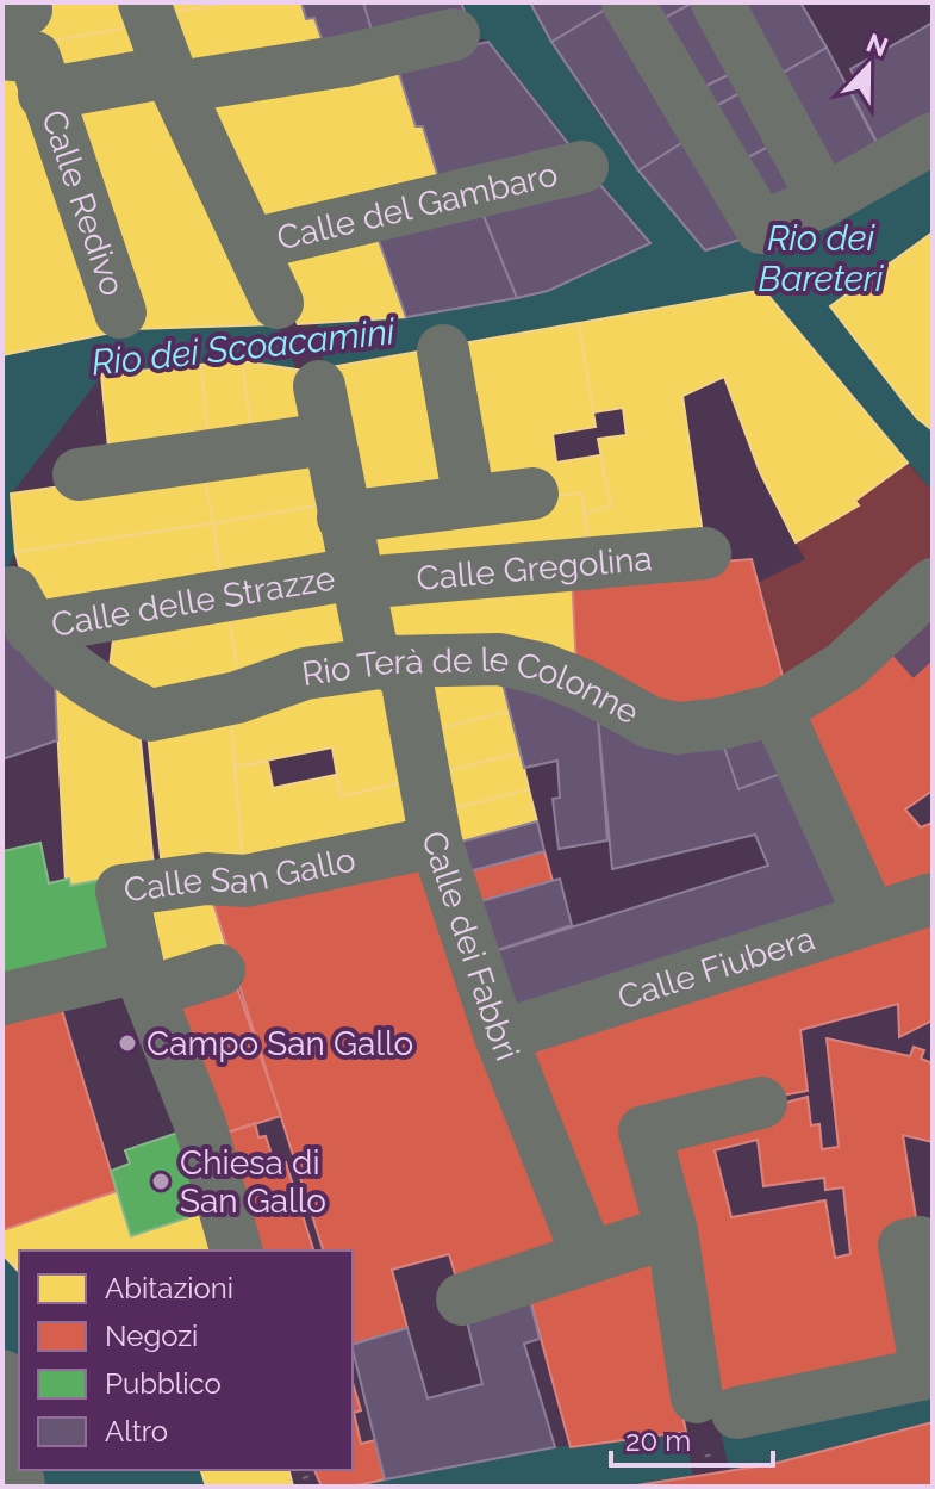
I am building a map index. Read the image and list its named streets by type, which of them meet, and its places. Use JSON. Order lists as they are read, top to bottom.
{
  "streets": {
    "street": [
      "Calle Redivo",
      "Calle del Gambaro",
      "Calle Gregolina",
      "Calle delle Strazze",
      "Rio Terà de le Colonne",
      "Calle San Gallo",
      "Calle dei Fabbri",
      "Calle Fiubera"
    ]
  },
  "crossings": [
    ["Calle Gregolina", "Calle delle Strazze"],
    ["Calle Gregolina", "Calle dei Fabbri"],
    ["Calle delle Strazze", "Rio Terà de le Colonne"],
    ["Calle delle Strazze", "Calle dei Fabbri"],
    ["Rio Terà de le Colonne", "Calle dei Fabbri"],
    ["Calle San Gallo", "Calle dei Fabbri"],
    ["Calle dei Fabbri", "Calle Fiubera"]
  ],
  "water": ["Rio dei Bareteri", "Rio dei Scoacamini"],
  "places": ["Campo San Gallo", "Chiesa di San Gallo"],
  "legend": [
    "Abitazioni",
    "Negozi",
    "Pubblico",
    "Altro"
  ],
  "scale_bar": "20 m",
  "north": "top"
}
